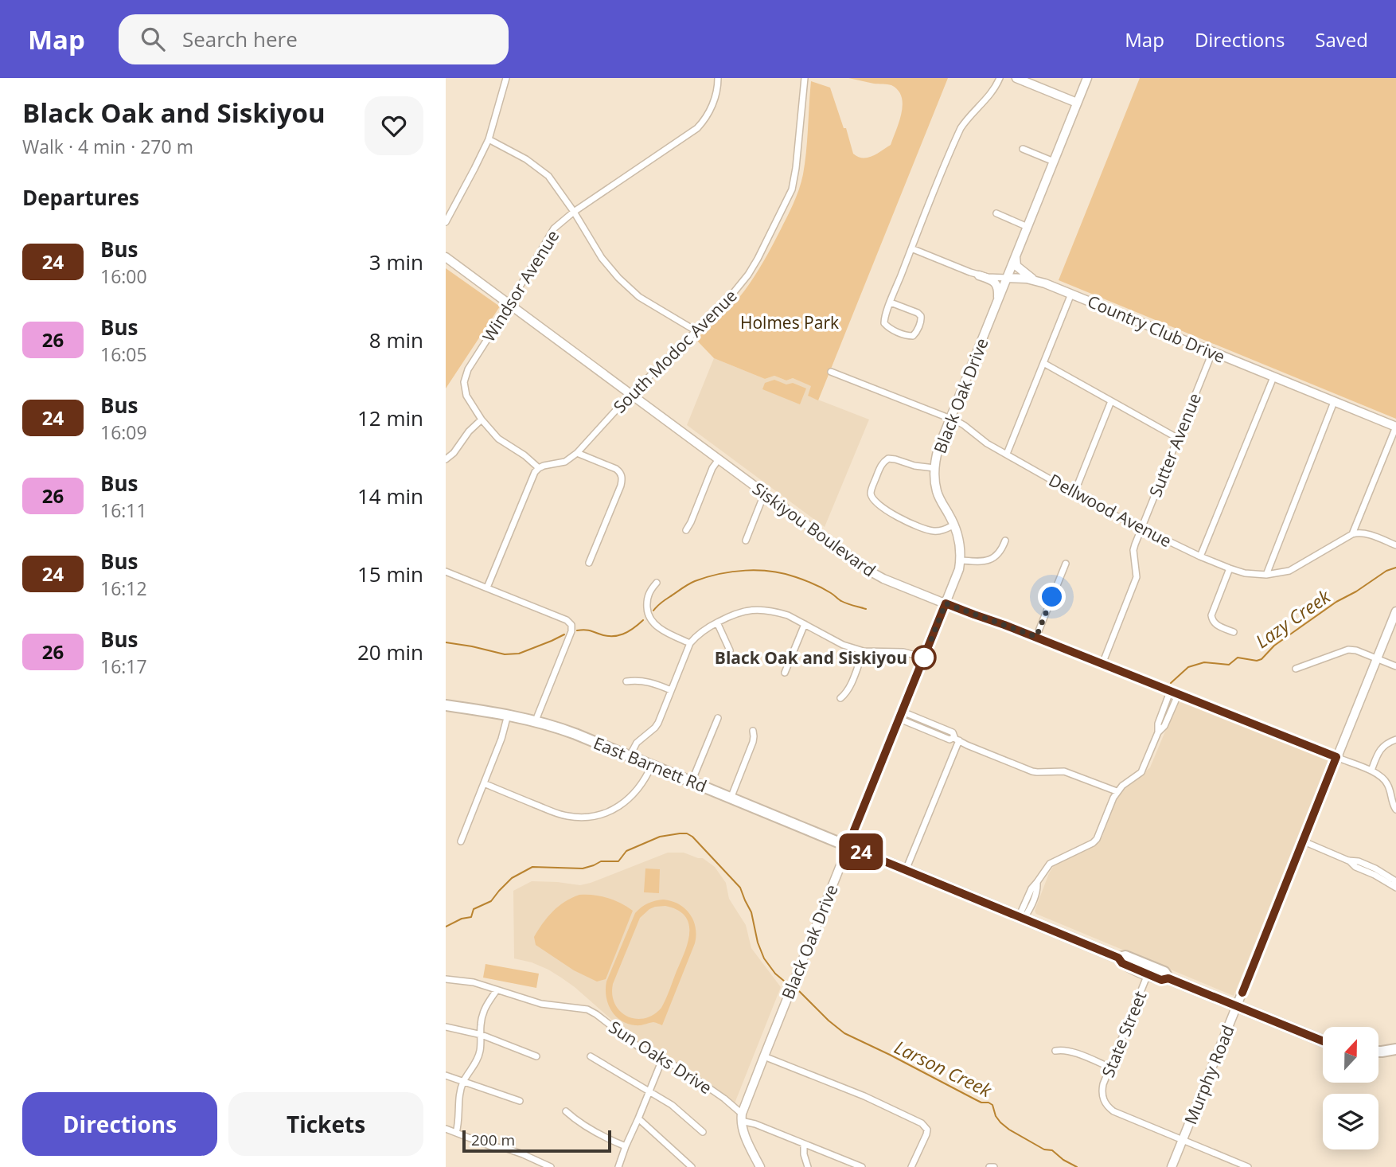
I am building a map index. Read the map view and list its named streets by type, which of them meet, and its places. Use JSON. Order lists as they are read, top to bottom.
{
  "streets": {
    "main road": ["East Barnett Rd"],
    "street": [
      "Windsor Avenue",
      "Country Club Drive",
      "South Modoc Avenue",
      "Black Oak Drive",
      "Sutter Avenue",
      "Dellwood Avenue",
      "Siskiyou Boulevard",
      "State Street",
      "Sun Oaks Drive",
      "Murphy Road"
    ]
  },
  "crossings": [
    ["Windsor Avenue", "South Modoc Avenue"],
    ["Windsor Avenue", "Siskiyou Boulevard"],
    ["Country Club Drive", "Black Oak Drive"],
    ["Country Club Drive", "Sutter Avenue"],
    ["South Modoc Avenue", "Siskiyou Boulevard"],
    ["Black Oak Drive", "Dellwood Avenue"],
    ["Black Oak Drive", "Siskiyou Boulevard"],
    ["Black Oak Drive", "East Barnett Rd"],
    ["Black Oak Drive", "Sun Oaks Drive"],
    ["Sutter Avenue", "Dellwood Avenue"],
    ["Sutter Avenue", "Siskiyou Boulevard"],
    ["Siskiyou Boulevard", "Murphy Road"],
    ["State Street", "Murphy Road"]
  ],
  "water": ["Lazy Creek", "Larson Creek"],
  "parks": ["Holmes Park"],
  "places": ["Black Oak and Siskiyou"],
  "lines": ["bus line 24"],
  "scale_bar": "200 m",
  "north": "top",
  "page": {
    "header": "Map",
    "search": "Search here",
    "nav": ["Map", "Directions", "Saved"],
    "heading": [
      ["Black Oak and Siskiyou", "Walk · 4 min · 270 m"],
      "Departures"
    ],
    "on_map": "24",
    "list": [
      {
        "mark": "24",
        "name": "Bus",
        "note": "16:00",
        "value": "3 min"
      },
      {
        "mark": "26",
        "name": "Bus",
        "note": "16:05",
        "value": "8 min"
      },
      {
        "mark": "24",
        "name": "Bus",
        "note": "16:09",
        "value": "12 min"
      },
      {
        "mark": "26",
        "name": "Bus",
        "note": "16:11",
        "value": "14 min"
      },
      {
        "mark": "24",
        "name": "Bus",
        "note": "16:12",
        "value": "15 min"
      },
      {
        "mark": "26",
        "name": "Bus",
        "note": "16:17",
        "value": "20 min"
      }
    ],
    "buttons": ["Directions", "Tickets"],
    "scale": "200 m"
  }
}
